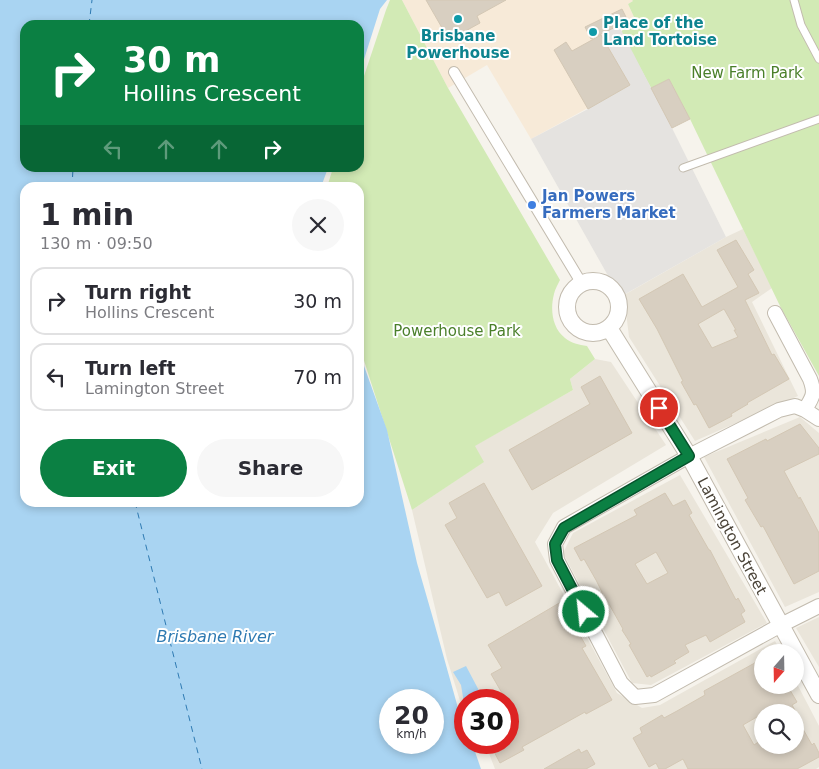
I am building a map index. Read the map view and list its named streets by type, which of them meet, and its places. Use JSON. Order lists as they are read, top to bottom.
{
  "streets": {
    "street": ["Lamington Street"]
  },
  "water": ["Brisbane River"],
  "parks": ["New Farm Park", "Powerhouse Park"],
  "places": ["Brisbane Powerhouse", "Place of the Land Tortoise", "Jan Powers Farmers Market"],
  "north": "bottom",
  "page": {
    "turn": ["30 m", "Hollins Crescent"],
    "heading": ["1 min", "130 m · 09:50"],
    "list": [
      {
        "name": "Turn right",
        "note": "Hollins Crescent",
        "value": "30 m"
      },
      {
        "name": "Turn left",
        "note": "Lamington Street",
        "value": "70 m"
      }
    ],
    "buttons": ["Exit", "Share"],
    "speed": "20 km/h",
    "limit": "30"
  }
}
